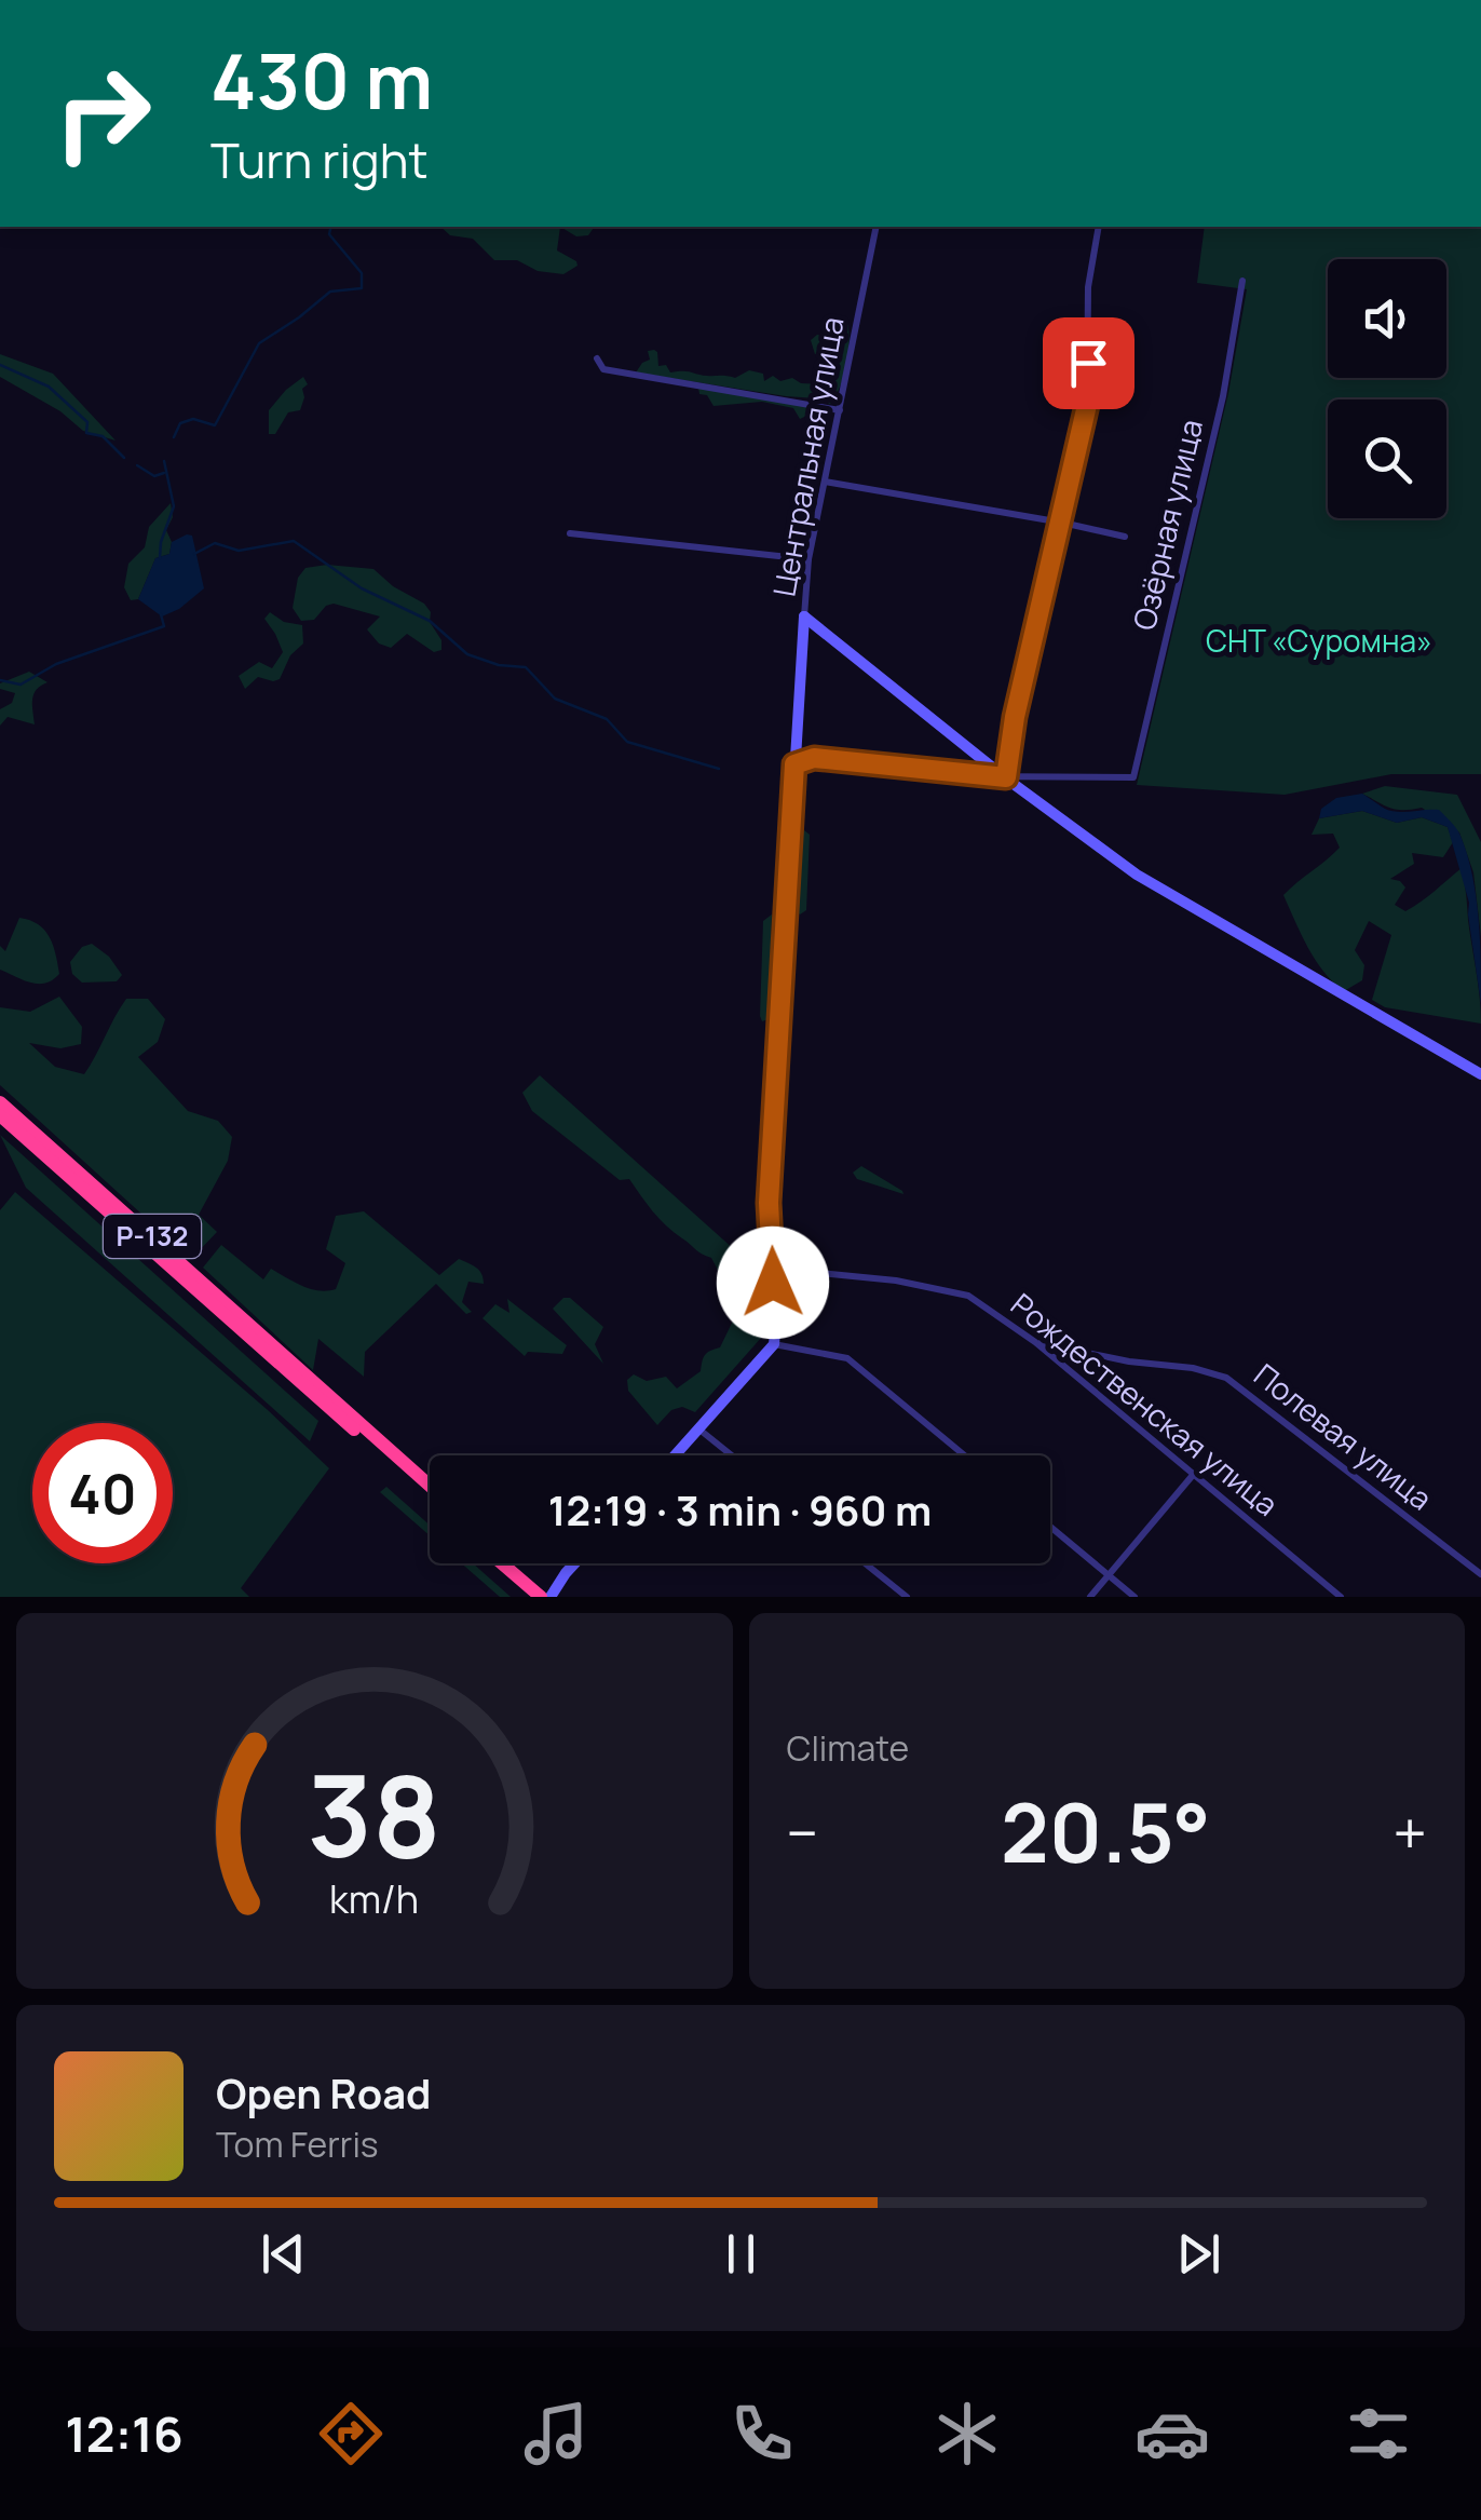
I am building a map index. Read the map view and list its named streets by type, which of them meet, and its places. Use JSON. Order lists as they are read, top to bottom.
{
  "streets": {
    "highway": ["Р-132"],
    "street": [
      "Центральная улица",
      "Озёрная улица",
      "Рождественская улица",
      "Полевая улица"
    ]
  },
  "crossings": [
    ["Центральная улица", "Рождественская улица"],
    ["Рождественская улица", "Полевая улица"]
  ],
  "parks": ["СНТ «Суромна»"],
  "page": {
    "turn": ["430 m", "Turn right"],
    "limit": "40",
    "trip": "12:19 · 3 min · 960 m",
    "tile": "Climate",
    "heat": ["−", "20.5°", "+"],
    "song": ["Open Road", "Tom Ferris"],
    "tabs": "12:16",
    "gauge": ["38", "km/h"]
  }
}
